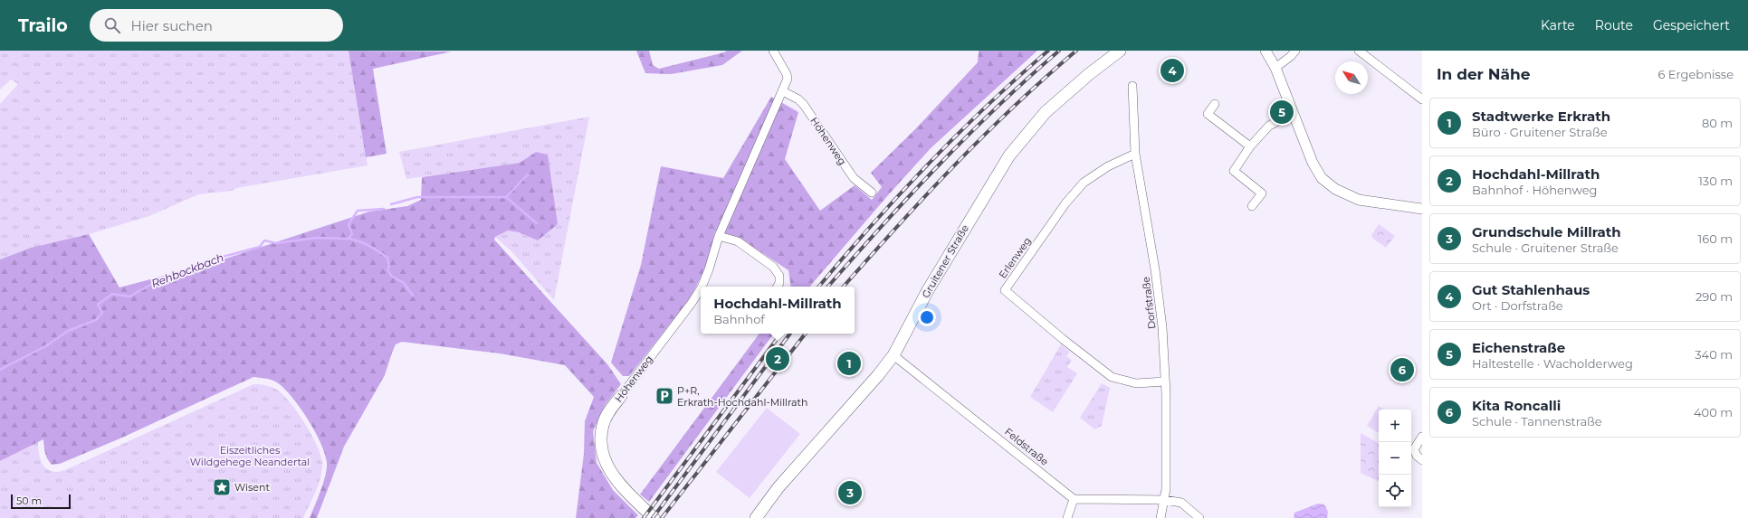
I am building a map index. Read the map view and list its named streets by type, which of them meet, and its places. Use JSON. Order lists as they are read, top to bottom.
{
  "streets": {
    "main road": ["Höhenweg", "Gruitener Straße"],
    "street": ["Erlenweg", "Dorfstraße", "Feldstraße"]
  },
  "crossings": [
    ["Erlenweg", "Dorfstraße"],
    ["Gruitener Straße", "Feldstraße"]
  ],
  "water": ["Rehbockbach"],
  "parks": ["Eiszeitliches Wildgehege Neandertal"],
  "places": {
    "parking": ["P+R, Erkrath-Hochdahl-Millrath"],
    "place": ["Wisent"]
  },
  "scale_bar": "50 m",
  "north": "top left",
  "page": {
    "header": "Trailo",
    "search": "Hier suchen",
    "nav": ["Karte", "Route", "Gespeichert"],
    "heading": ["In der Nähe", "6 Ergebnisse"],
    "pins": [
      "4",
      "5",
      "2",
      "1",
      "6",
      "3"
    ],
    "list": [
      {
        "mark": "1",
        "name": "Stadtwerke Erkrath",
        "note": "Büro · Gruitener Straße",
        "value": "80 m"
      },
      {
        "mark": "2",
        "name": "Hochdahl-Millrath",
        "note": "Bahnhof · Höhenweg",
        "value": "130 m"
      },
      {
        "mark": "3",
        "name": "Grundschule Millrath",
        "note": "Schule · Gruitener Straße",
        "value": "160 m"
      },
      {
        "mark": "4",
        "name": "Gut Stahlenhaus",
        "note": "Ort · Dorfstraße",
        "value": "290 m"
      },
      {
        "mark": "5",
        "name": "Eichenstraße",
        "note": "Haltestelle · Wacholderweg",
        "value": "340 m"
      },
      {
        "mark": "6",
        "name": "Kita Roncalli",
        "note": "Schule · Tannenstraße",
        "value": "400 m"
      }
    ],
    "popup": ["Hochdahl-Millrath", "Bahnhof"],
    "map_buttons": ["+", "−"],
    "scale": "50 m"
  }
}
